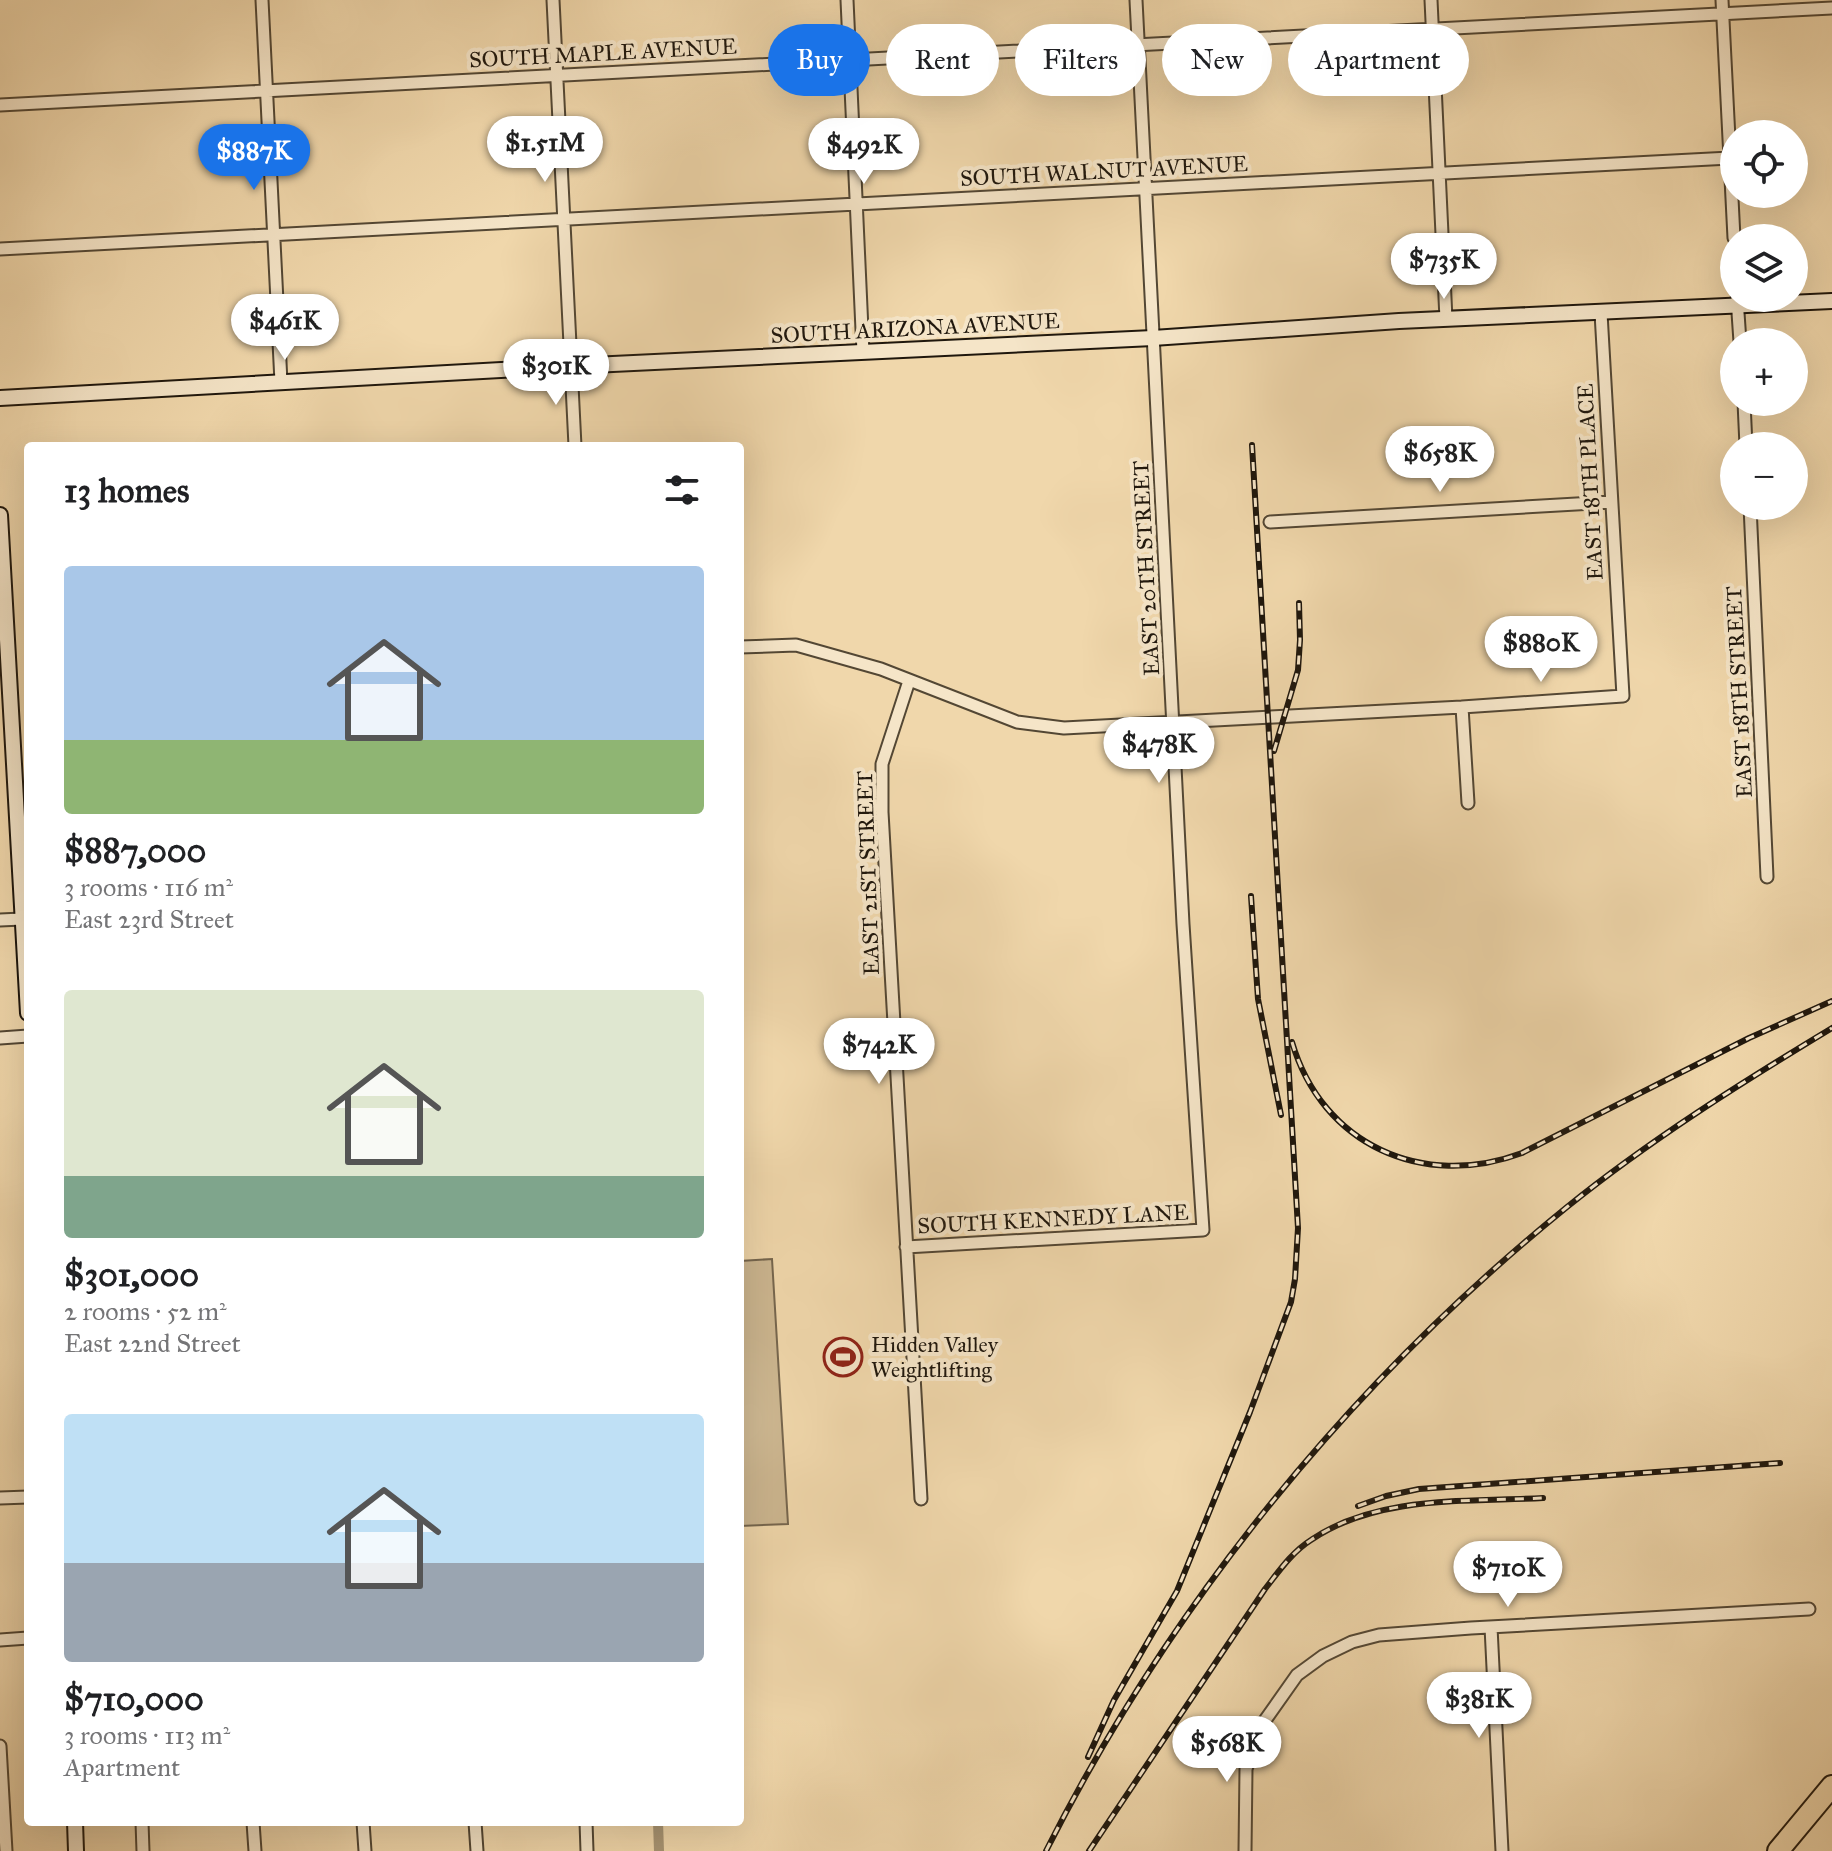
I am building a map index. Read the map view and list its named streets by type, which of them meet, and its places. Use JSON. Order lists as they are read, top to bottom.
{
  "streets": {
    "street": [
      "SOUTH MAPLE AVENUE",
      "SOUTH WALNUT AVENUE",
      "SOUTH ARIZONA AVENUE",
      "EAST 18TH PLACE",
      "EAST 20TH STREET",
      "EAST 18TH STREET",
      "EAST 21ST STREET",
      "SOUTH KENNEDY LANE"
    ]
  },
  "crossings": [
    ["SOUTH WALNUT AVENUE", "EAST 20TH STREET"],
    ["SOUTH ARIZONA AVENUE", "EAST 18TH PLACE"],
    ["SOUTH ARIZONA AVENUE", "EAST 20TH STREET"],
    ["EAST 20TH STREET", "SOUTH KENNEDY LANE"],
    ["EAST 21ST STREET", "SOUTH KENNEDY LANE"]
  ],
  "places": {
    "sports": ["Hidden Valley Weightlifting"]
  },
  "page": {
    "chip": [
      "Buy",
      "Rent",
      "Filters",
      "New",
      "Apartment"
    ],
    "price": [
      "$1.51M",
      "$492K",
      "$887K",
      "$735K",
      "$461K",
      "$301K",
      "$658K",
      "$880K",
      "$478K",
      "$742K",
      "$710K",
      "$381K",
      "$568K"
    ],
    "map_buttons": ["+", "−"],
    "heading": "13 homes",
    "list": [
      {
        "name": "$887,000",
        "note": "3 rooms · 116 m² · East 23rd Street"
      },
      {
        "name": "$301,000",
        "note": "2 rooms · 52 m² · East 22nd Street"
      },
      {
        "name": "$710,000",
        "note": "3 rooms · 113 m² · Apartment"
      }
    ]
  }
}
